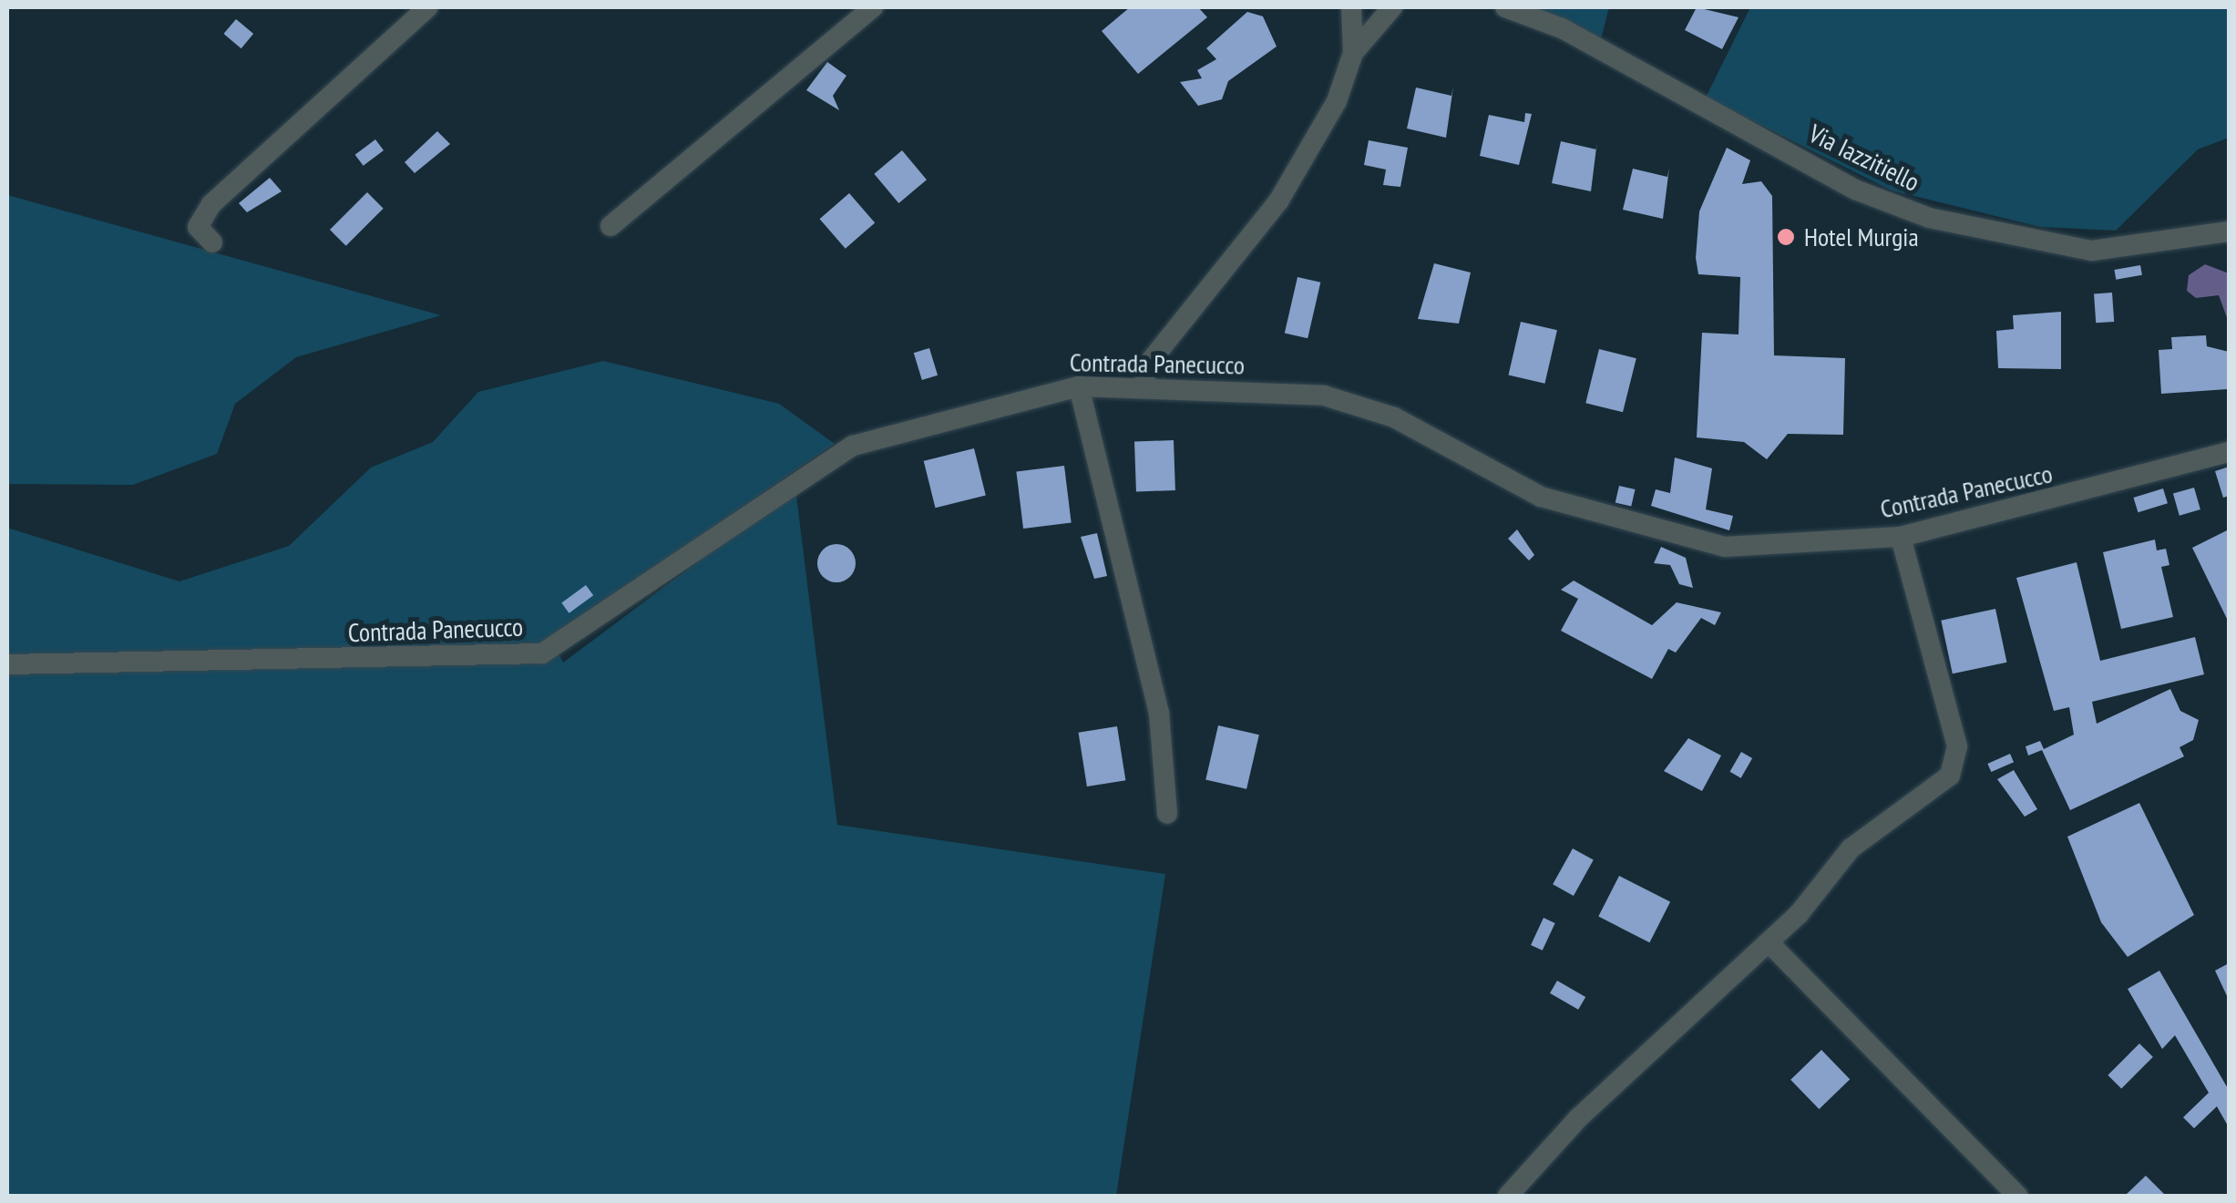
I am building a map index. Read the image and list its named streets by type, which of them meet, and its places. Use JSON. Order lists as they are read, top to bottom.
{
  "streets": {
    "street": ["Via Iazzitiello", "Contrada Panecucco"]
  },
  "places": ["Hotel Murgia"]
}
